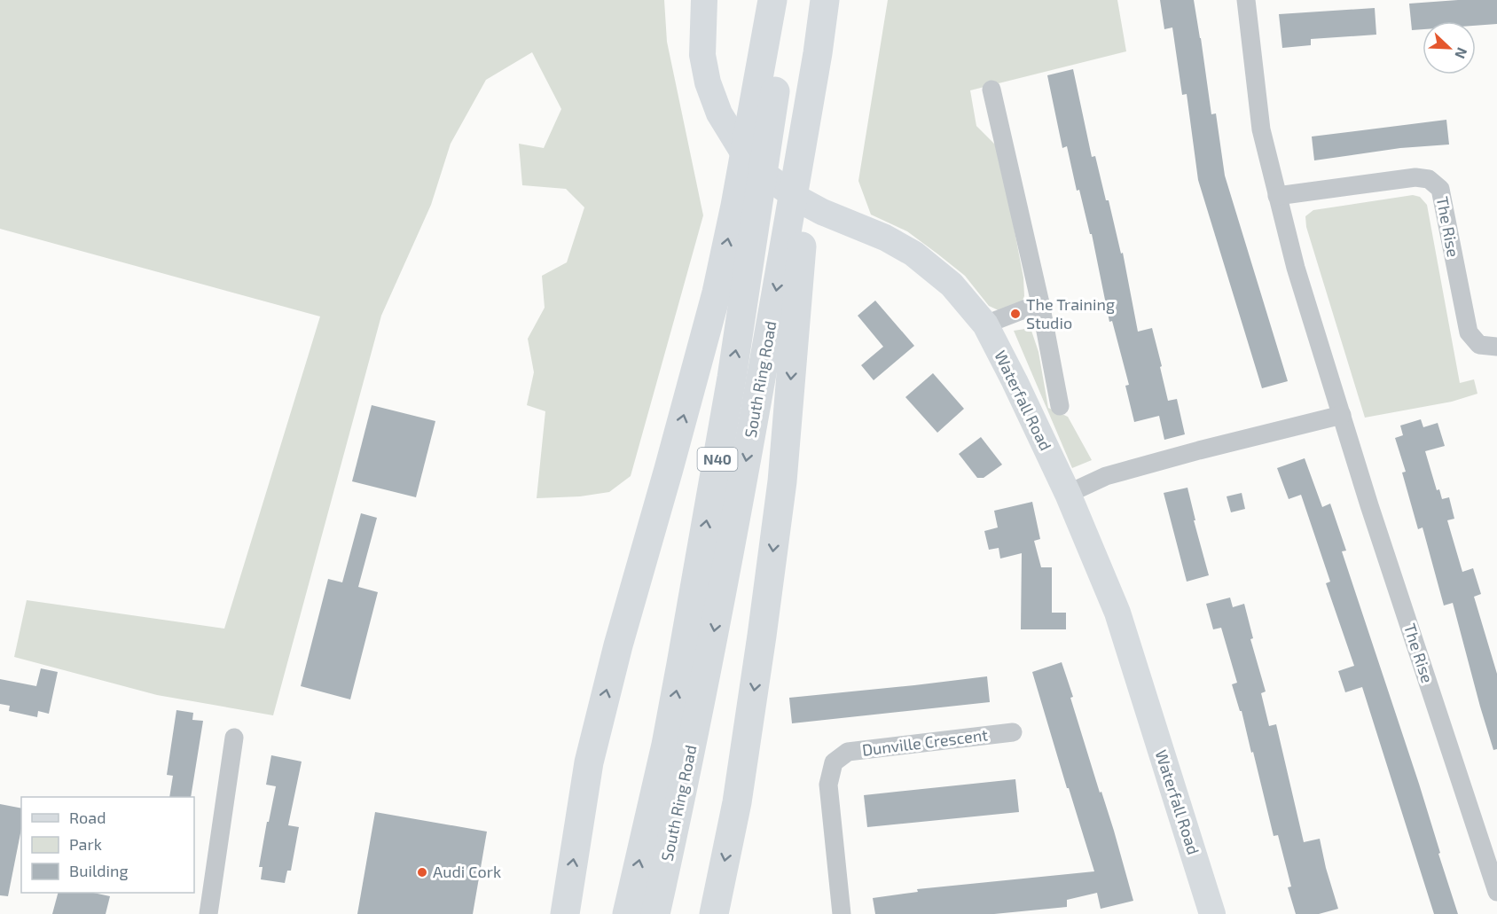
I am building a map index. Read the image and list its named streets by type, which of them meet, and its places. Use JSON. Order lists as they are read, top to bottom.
{
  "streets": {
    "highway": ["South Ring Road", "N40"],
    "street": ["The Rise", "Waterfall Road", "Dunville Crescent"]
  },
  "places": ["The Training Studio", "Audi Cork"],
  "legend": ["Road", "Park", "Building"],
  "north": "bottom right"
}
